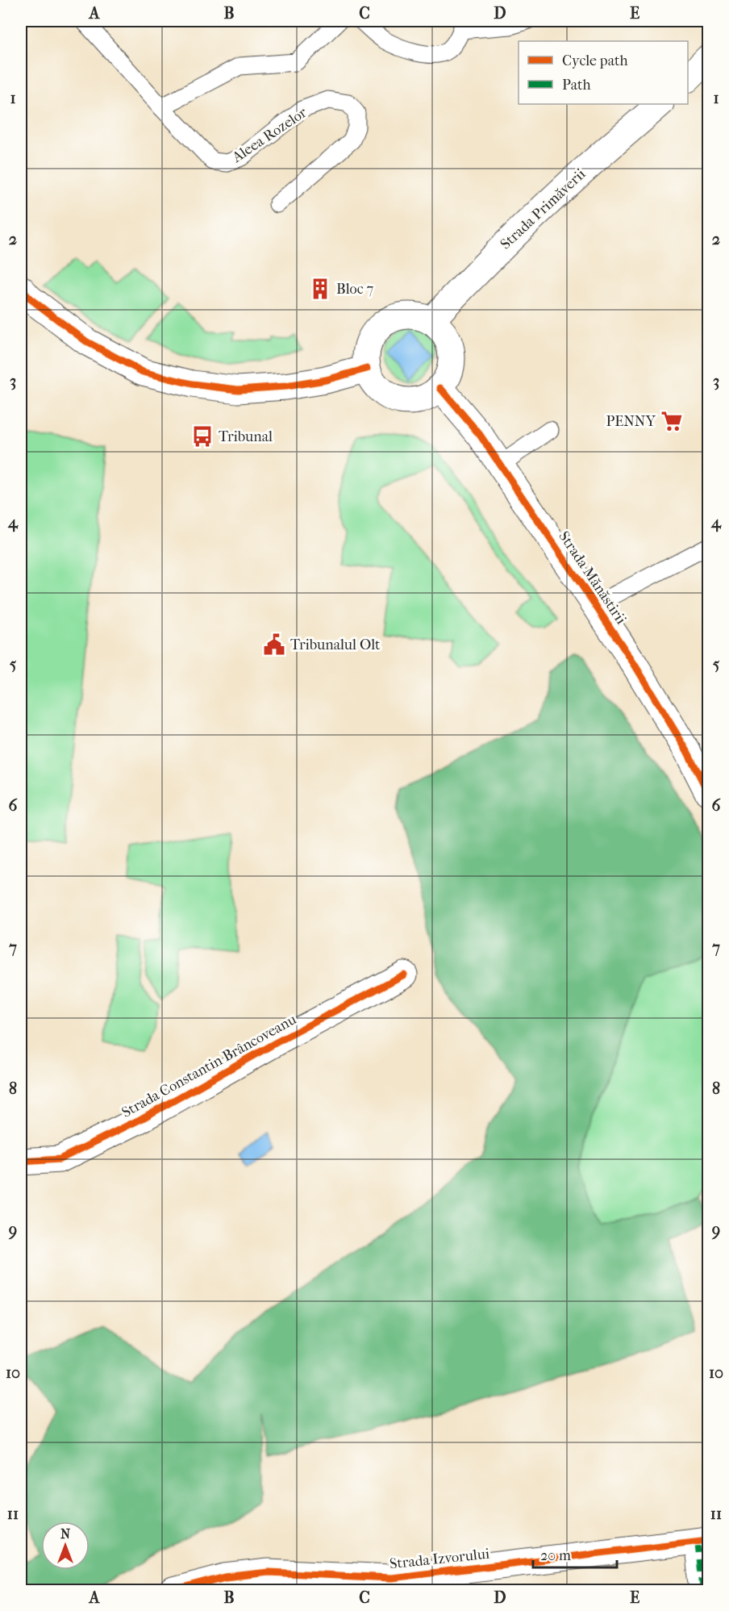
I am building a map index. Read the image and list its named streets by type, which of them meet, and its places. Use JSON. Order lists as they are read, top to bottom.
{
  "streets": {
    "street": [
      "Strada Primăverii",
      "Strada Mănăstirii",
      "Strada Constantin Brâncoveanu",
      "Strada Izvorului"
    ],
    "lane": ["Aleea Rozelor"]
  },
  "crossings": [
    ["Strada Primăverii", "Strada Mănăstirii"]
  ],
  "places": {
    "building": ["Bloc 7"],
    "supermarket": ["PENNY"],
    "bus stop": ["Tribunal"],
    "public building": ["Tribunalul Olt"]
  },
  "legend": ["Cycle path", "Path"],
  "scale_bar": "20 m",
  "north": "top",
  "grid": {
    "columns": [
      "A",
      "B",
      "C",
      "D",
      "E"
    ],
    "rows": [
      "1",
      "2",
      "3",
      "4",
      "5",
      "6",
      "7",
      "8",
      "9",
      "10",
      "11"
    ]
  }
}
